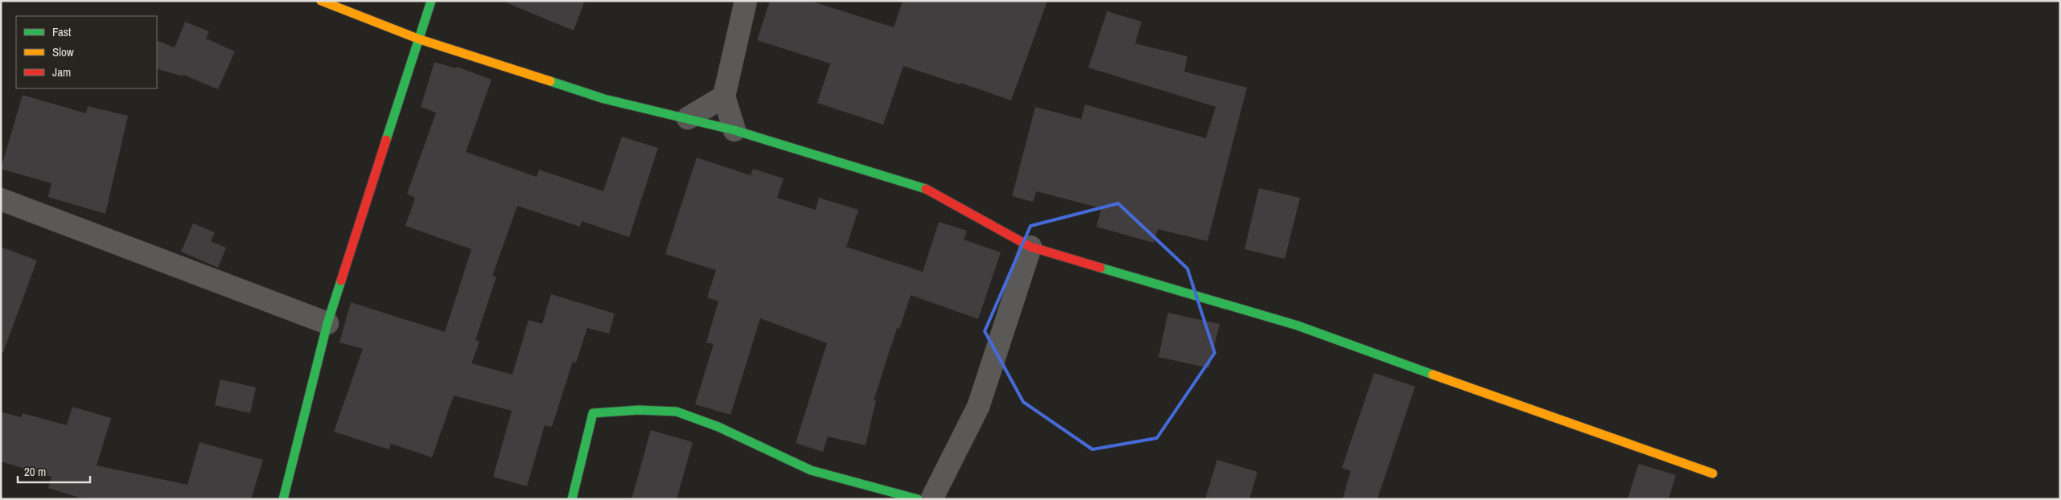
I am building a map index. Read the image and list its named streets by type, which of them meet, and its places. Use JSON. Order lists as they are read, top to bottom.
{
  "legend": ["Fast", "Slow", "Jam"],
  "scale_bar": "20 m"
}
